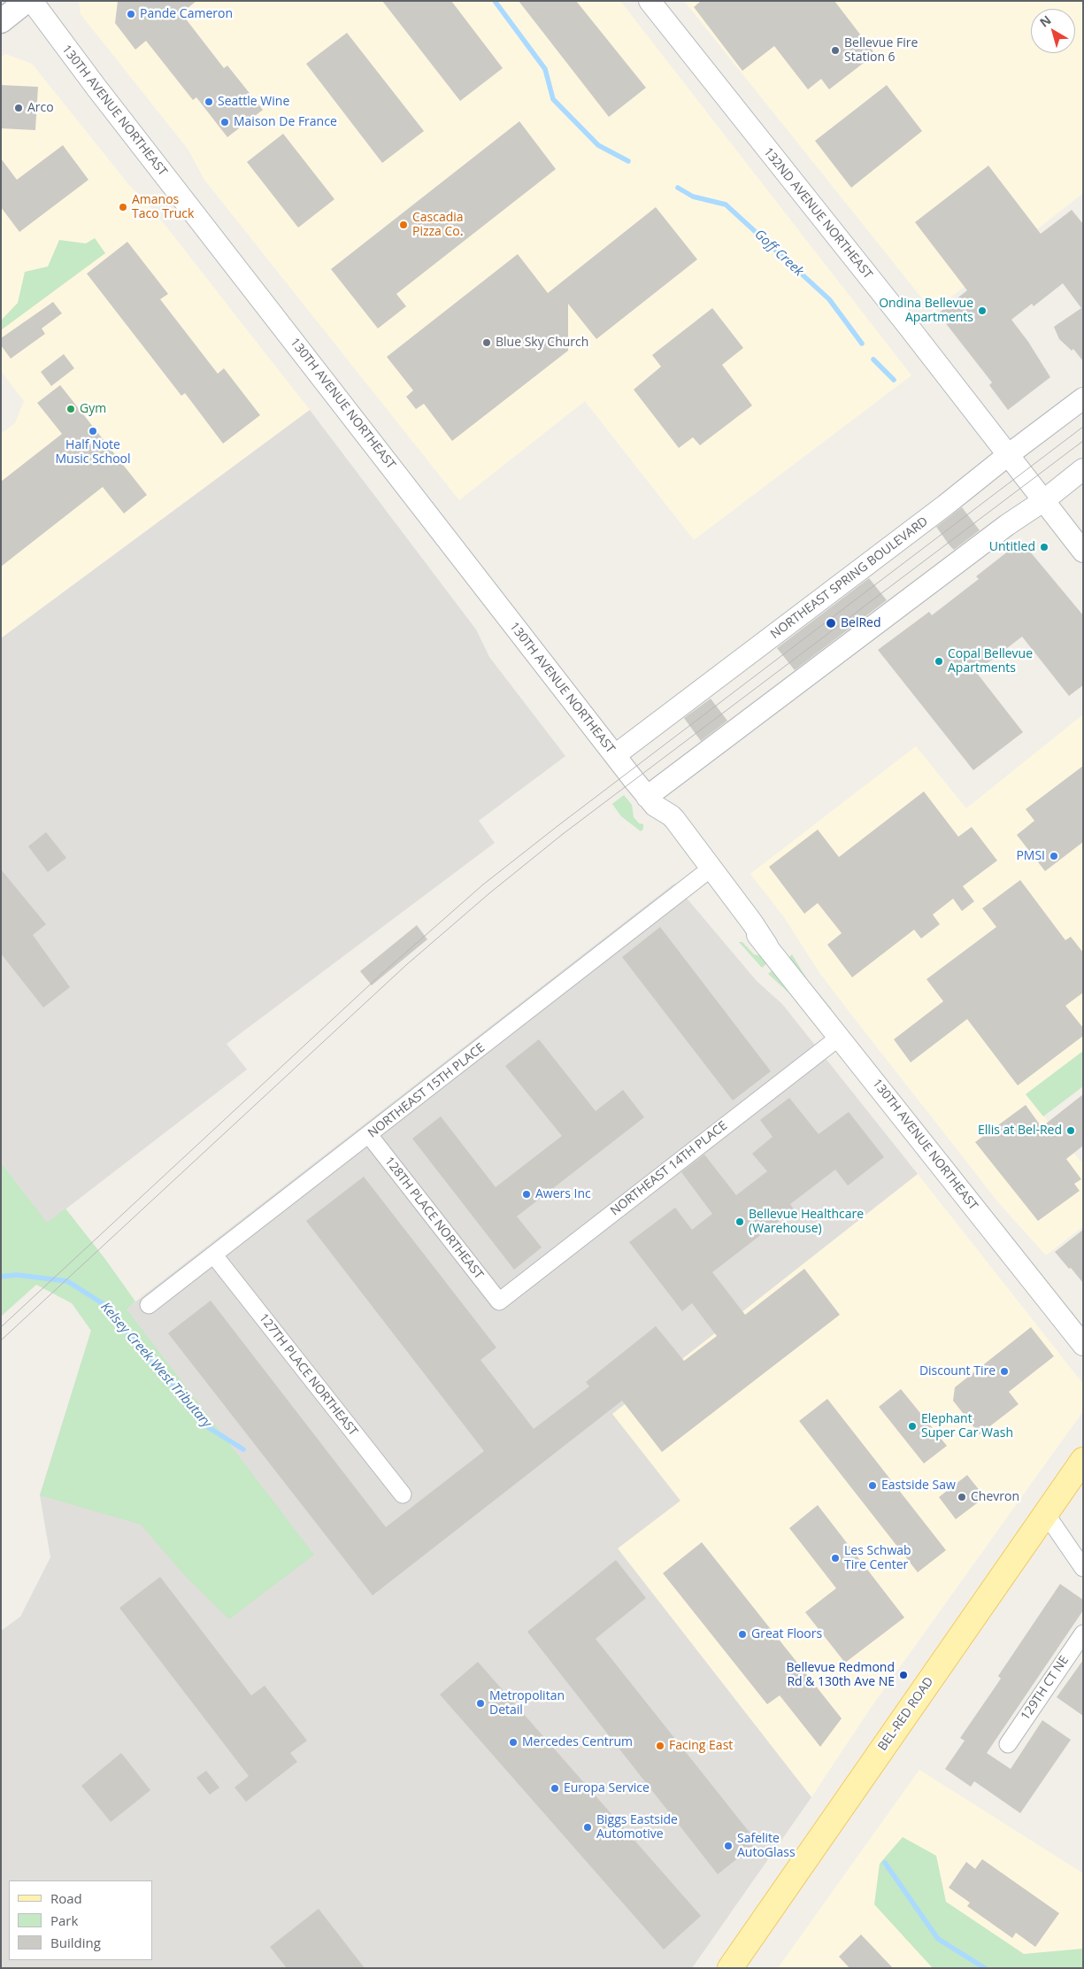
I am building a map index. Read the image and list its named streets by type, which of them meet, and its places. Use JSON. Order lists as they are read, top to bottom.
{
  "streets": {
    "main road": ["BEL-RED ROAD"],
    "street": [
      "130TH AVENUE NORTHEAST",
      "132ND AVENUE NORTHEAST",
      "NORTHEAST SPRING BOULEVARD",
      "NORTHEAST 15TH PLACE",
      "NORTHEAST 14TH PLACE",
      "128TH PLACE NORTHEAST",
      "127TH PLACE NORTHEAST",
      "129TH CT NE"
    ]
  },
  "crossings": [
    ["130TH AVENUE NORTHEAST", "NORTHEAST SPRING BOULEVARD"],
    ["130TH AVENUE NORTHEAST", "NORTHEAST 15TH PLACE"],
    ["130TH AVENUE NORTHEAST", "NORTHEAST 14TH PLACE"],
    ["132ND AVENUE NORTHEAST", "NORTHEAST SPRING BOULEVARD"],
    ["NORTHEAST 15TH PLACE", "128TH PLACE NORTHEAST"],
    ["NORTHEAST 15TH PLACE", "127TH PLACE NORTHEAST"],
    ["NORTHEAST 14TH PLACE", "128TH PLACE NORTHEAST"]
  ],
  "water": ["Goff Creek", "Kelsey Creek West Tributary"],
  "places": [
    "Pande Cameron",
    "Bellevue Fire Station 6",
    "Seattle Wine",
    "Arco",
    "Maison De France",
    "Amanos Taco Truck",
    "Cascadia Pizza Co.",
    "Ondina Bellevue Apartments",
    "Blue Sky Church",
    "Gym",
    "Half Note Music School",
    "Untitled",
    "BelRed",
    "Copal Bellevue Apartments",
    "PMSI",
    "Ellis at Bel-Red",
    "Awers Inc",
    "Bellevue Healthcare (Warehouse)",
    "Discount Tire",
    "Elephant Super Car Wash",
    "Eastside Saw",
    "Chevron",
    "Les Schwab Tire Center",
    "Great Floors",
    "Bellevue Redmond Rd & 130th Ave NE",
    "Metropolitan Detail",
    "Mercedes Centrum",
    "Facing East",
    "Europa Service",
    "Biggs Eastside Automotive",
    "Safelite AutoGlass"
  ],
  "legend": ["Road", "Park", "Building"],
  "north": "top left"
}
